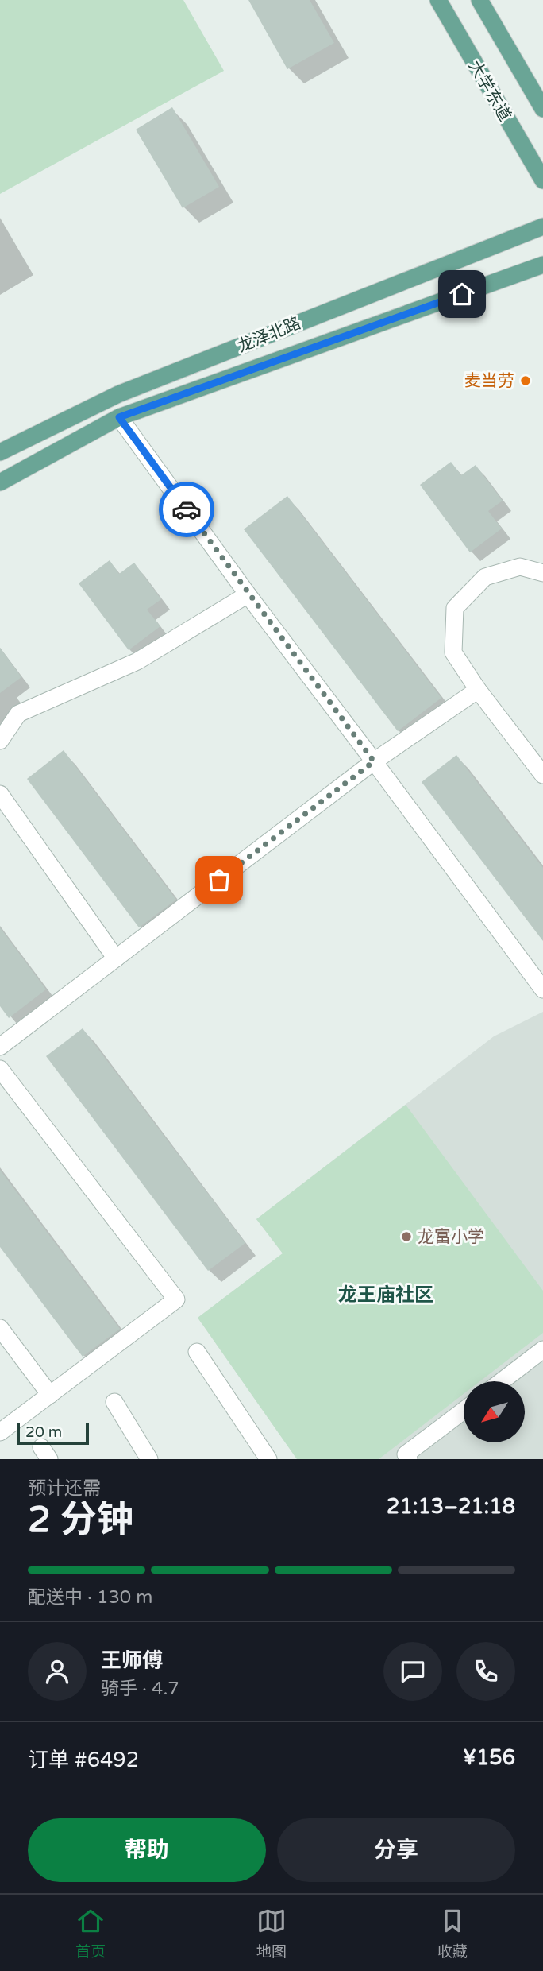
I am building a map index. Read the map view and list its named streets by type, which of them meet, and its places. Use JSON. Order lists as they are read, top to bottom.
{
  "streets": {
    "main road": ["大学东道", "龙泽北路"]
  },
  "districts": ["龙王庙社区"],
  "places": ["麦当劳", "龙富小学"],
  "scale_bar": "20 m",
  "north": "bottom left",
  "page": {
    "scale": "20 m",
    "heading": ["2 分钟", "预计还需", "21:13–21:18"],
    "panel": [
      "王师傅",
      "骑手 · 4.7",
      "订单 #6492",
      "¥156"
    ],
    "bar": "配送中 · 130 m",
    "buttons": ["帮助", "分享"],
    "tabs": ["首页", "地图", "收藏"]
  }
}
